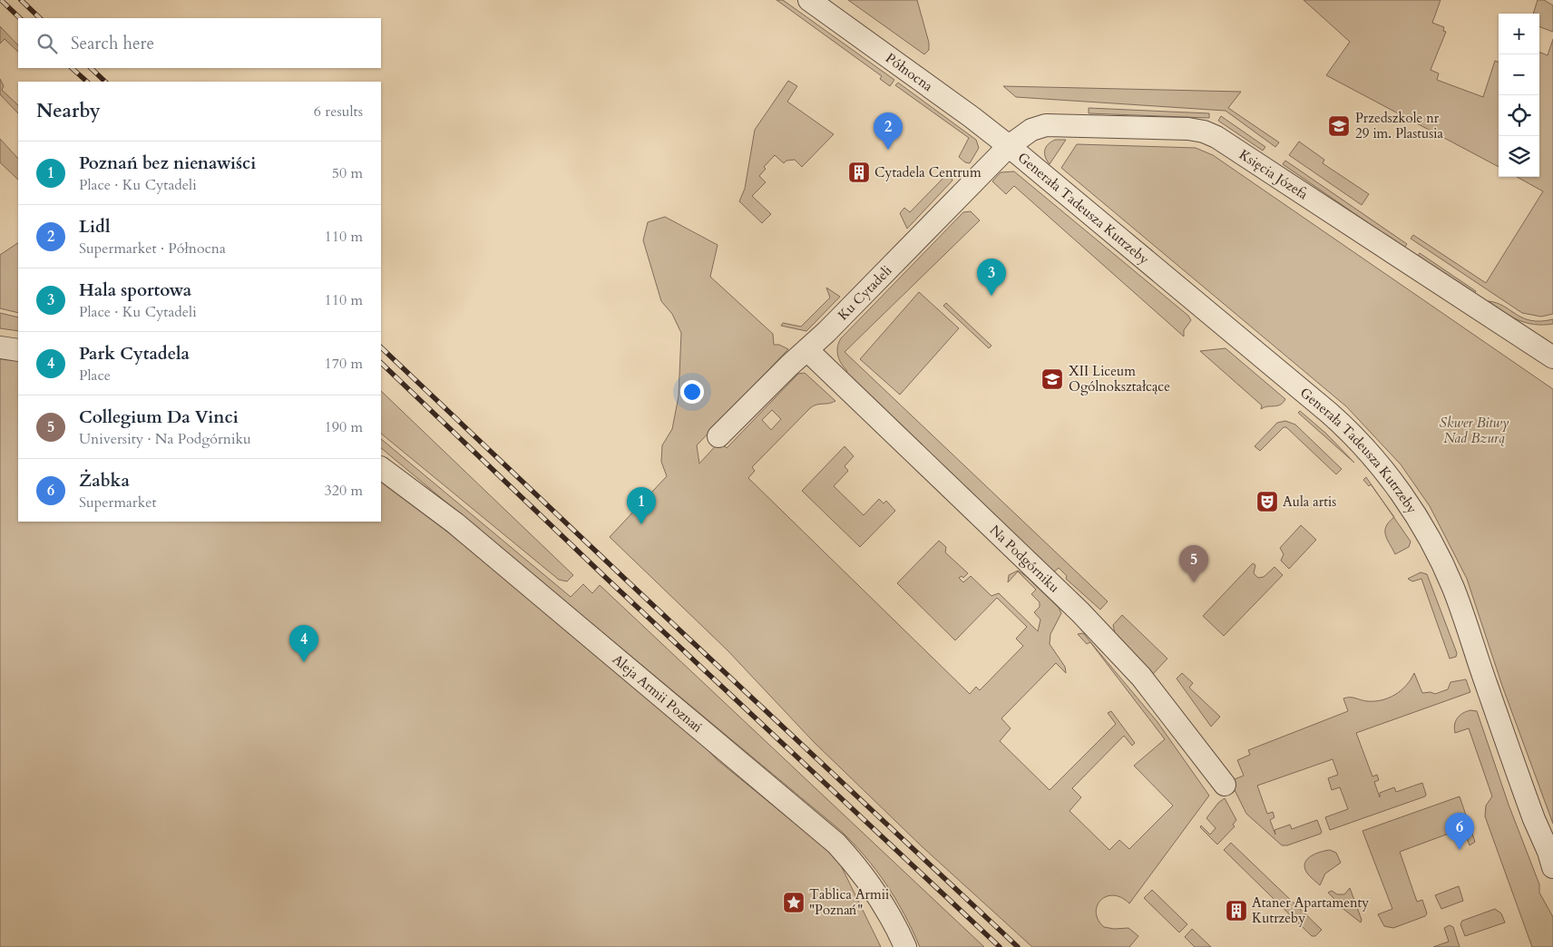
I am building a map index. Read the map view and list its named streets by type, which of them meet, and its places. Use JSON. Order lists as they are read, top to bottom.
{
  "streets": {
    "street": [
      "Północna",
      "Księcia Józefa",
      "Generała Tadeusza Kutrzeby",
      "Ku Cytadeli",
      "Na Podgórniku",
      "Aleja Armii Poznań"
    ]
  },
  "crossings": [
    ["Północna", "Księcia Józefa"],
    ["Północna", "Generała Tadeusza Kutrzeby"],
    ["Północna", "Ku Cytadeli"],
    ["Księcia Józefa", "Generała Tadeusza Kutrzeby"],
    ["Księcia Józefa", "Ku Cytadeli"],
    ["Generała Tadeusza Kutrzeby", "Ku Cytadeli"],
    ["Ku Cytadeli", "Na Podgórniku"]
  ],
  "parks": ["Skwer Bitwy Nad Bzurą"],
  "places": {
    "school or university": ["Przedszkole nr 29 im. Plastusia", "XII Liceum Ogólnokształcące"],
    "building": ["Cytadela Centrum", "Ataner Apartamenty Kutrzeby"],
    "theatre": ["Aula artis"],
    "place": ["Tablica Armii \"Poznań\""]
  },
  "page": {
    "map_buttons": ["+", "−"],
    "search": "Search here",
    "heading": ["Nearby", "6 results"],
    "pins": [
      "2",
      "3",
      "1",
      "5",
      "4",
      "6"
    ],
    "list": [
      {
        "mark": "1",
        "name": "Poznań bez nienawiści",
        "note": "Place · Ku Cytadeli",
        "value": "50 m"
      },
      {
        "mark": "2",
        "name": "Lidl",
        "note": "Supermarket · Północna",
        "value": "110 m"
      },
      {
        "mark": "3",
        "name": "Hala sportowa",
        "note": "Place · Ku Cytadeli",
        "value": "110 m"
      },
      {
        "mark": "4",
        "name": "Park Cytadela",
        "note": "Place",
        "value": "170 m"
      },
      {
        "mark": "5",
        "name": "Collegium Da Vinci",
        "note": "University · Na Podgórniku",
        "value": "190 m"
      },
      {
        "mark": "6",
        "name": "Żabka",
        "note": "Supermarket",
        "value": "320 m"
      }
    ]
  }
}
